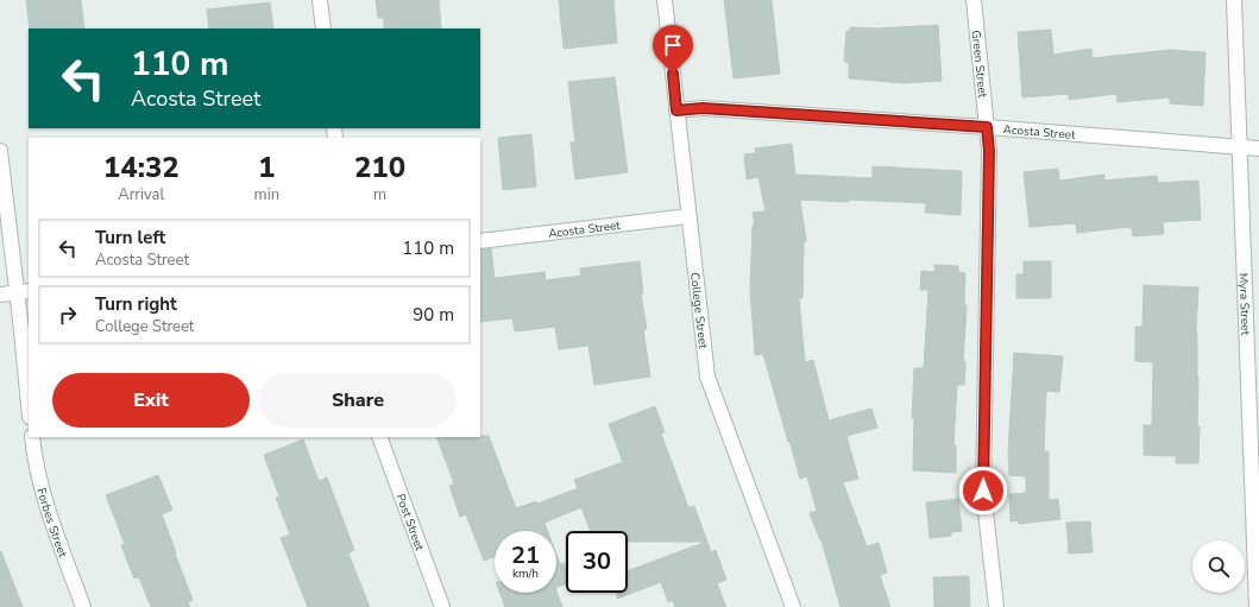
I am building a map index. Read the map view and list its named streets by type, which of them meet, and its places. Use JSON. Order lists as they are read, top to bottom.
{
  "streets": {
    "street": [
      "Green Street",
      "Acosta Street",
      "Myra Street",
      "College Street",
      "Post Street",
      "Forbes Street"
    ]
  },
  "crossings": [
    ["Green Street", "Acosta Street"],
    ["Acosta Street", "Myra Street"],
    ["Acosta Street", "College Street"]
  ],
  "page": {
    "turn": ["110 m", "Acosta Street"],
    "eta": [
      "14:32",
      "Arrival",
      "1",
      "min",
      "210",
      "m"
    ],
    "list": [
      {
        "name": "Turn left",
        "note": "Acosta Street",
        "value": "110 m"
      },
      {
        "name": "Turn right",
        "note": "College Street",
        "value": "90 m"
      }
    ],
    "buttons": ["Exit", "Share"],
    "speed": "21 km/h",
    "limit": "30"
  }
}
